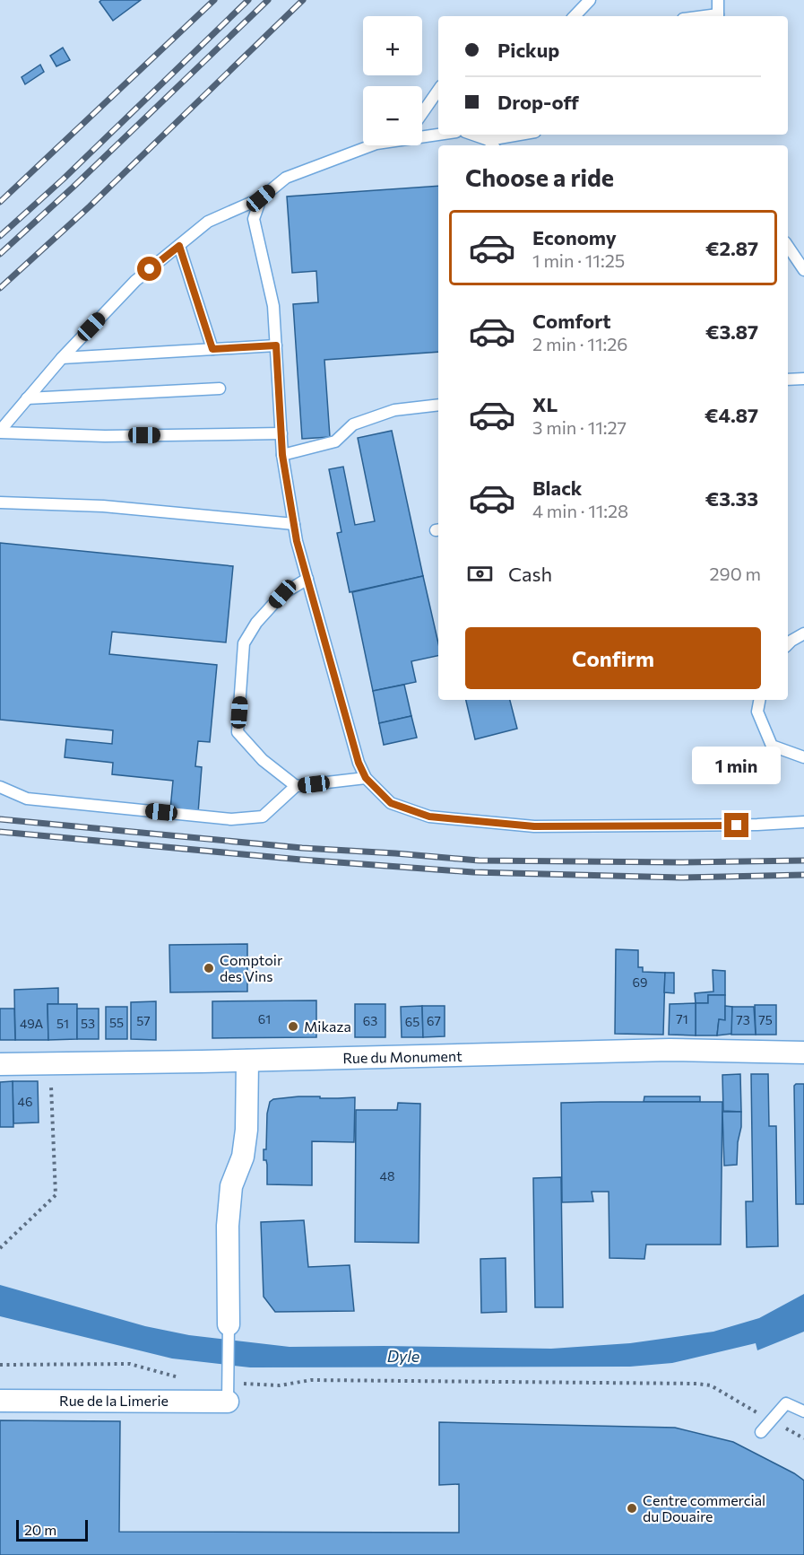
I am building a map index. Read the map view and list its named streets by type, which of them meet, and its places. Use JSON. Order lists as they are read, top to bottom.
{
  "streets": {
    "street": ["Rue du Monument", "Rue de la Limerie"]
  },
  "water": ["Dyle"],
  "places": ["Comptoir des Vins", "Mikaza", "Centre commercial du Douaire"],
  "house_numbers": [
    "69",
    "61",
    "71",
    "73",
    "75",
    "57",
    "63",
    "67",
    "65",
    "55",
    "49A",
    "51",
    "53",
    "46",
    "48"
  ],
  "scale_bar": "20 m",
  "page": {
    "map_buttons": ["+", "−"],
    "banner": ["Pickup", "Drop-off"],
    "heading": "Choose a ride",
    "list": [
      {
        "name": "Economy",
        "note": "1 min · 11:25",
        "value": "€2.87"
      },
      {
        "name": "Comfort",
        "note": "2 min · 11:26",
        "value": "€3.87"
      },
      {
        "name": "XL",
        "note": "3 min · 11:27",
        "value": "€4.87"
      },
      {
        "name": "Black",
        "note": "4 min · 11:28",
        "value": "€3.33"
      }
    ],
    "pay": ["Cash", "290 m"],
    "buttons": "Confirm",
    "bubble": "1 min",
    "scale": "20 m"
  }
}
